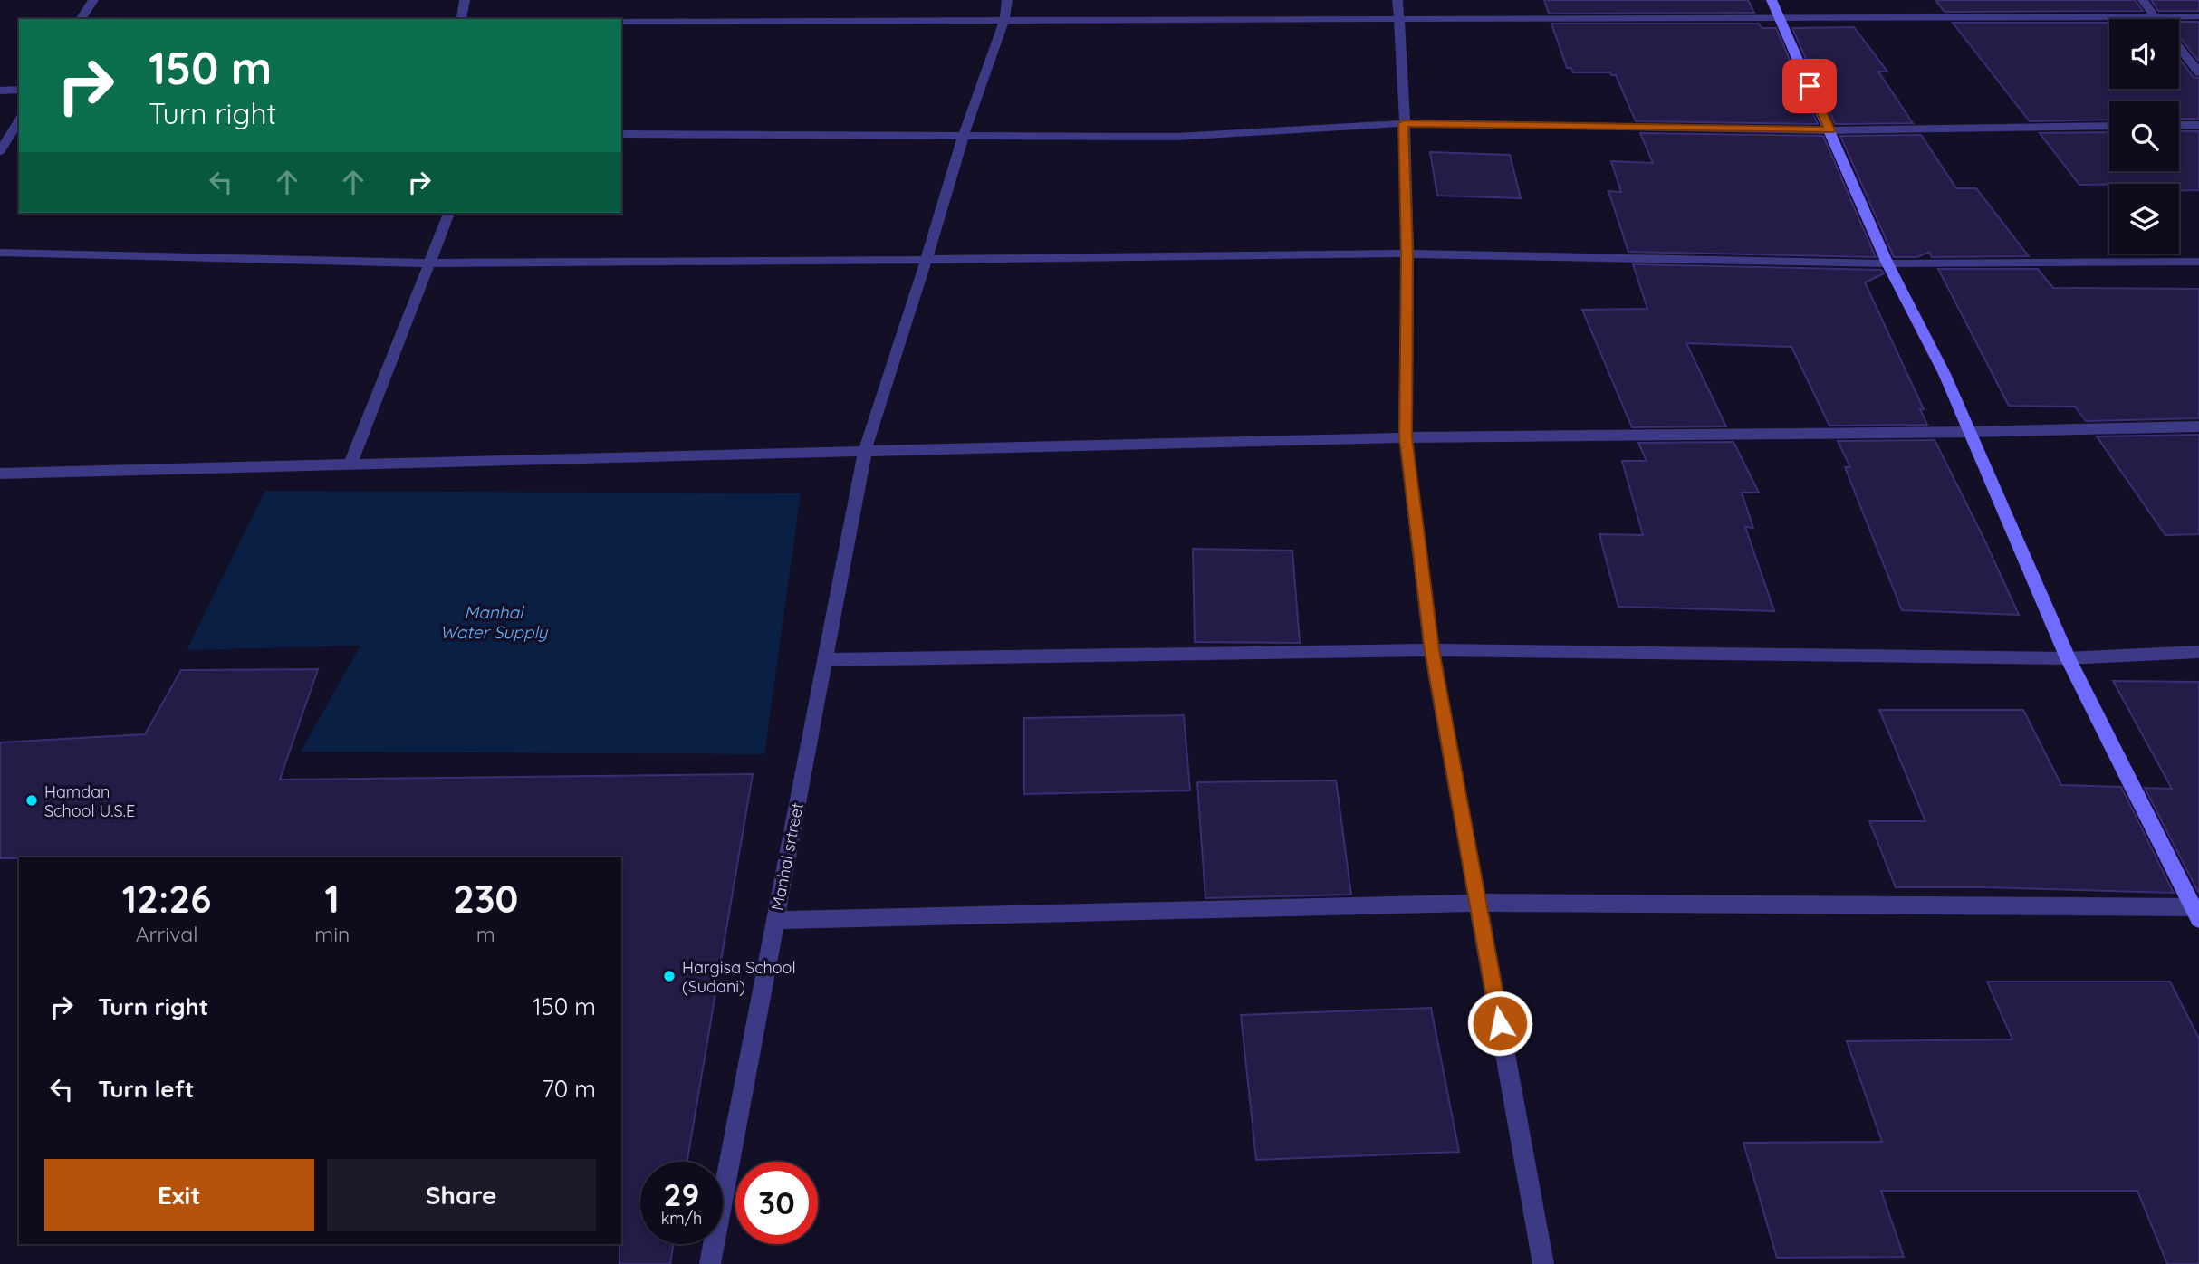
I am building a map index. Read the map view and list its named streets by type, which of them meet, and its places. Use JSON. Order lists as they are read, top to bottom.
{
  "streets": {
    "street": ["Manhal srtreet"]
  },
  "water": ["Manhal Water Supply"],
  "places": ["Hamdan School U.S.E", "Hargisa School (Sudani)"],
  "page": {
    "turn": ["150 m", "Turn right"],
    "eta": [
      "12:26",
      "Arrival",
      "1",
      "min",
      "230",
      "m"
    ],
    "list": [
      {
        "name": "Turn right",
        "value": "150 m"
      },
      {
        "name": "Turn left",
        "value": "70 m"
      }
    ],
    "buttons": ["Exit", "Share"],
    "speed": "29 km/h",
    "limit": "30"
  }
}
